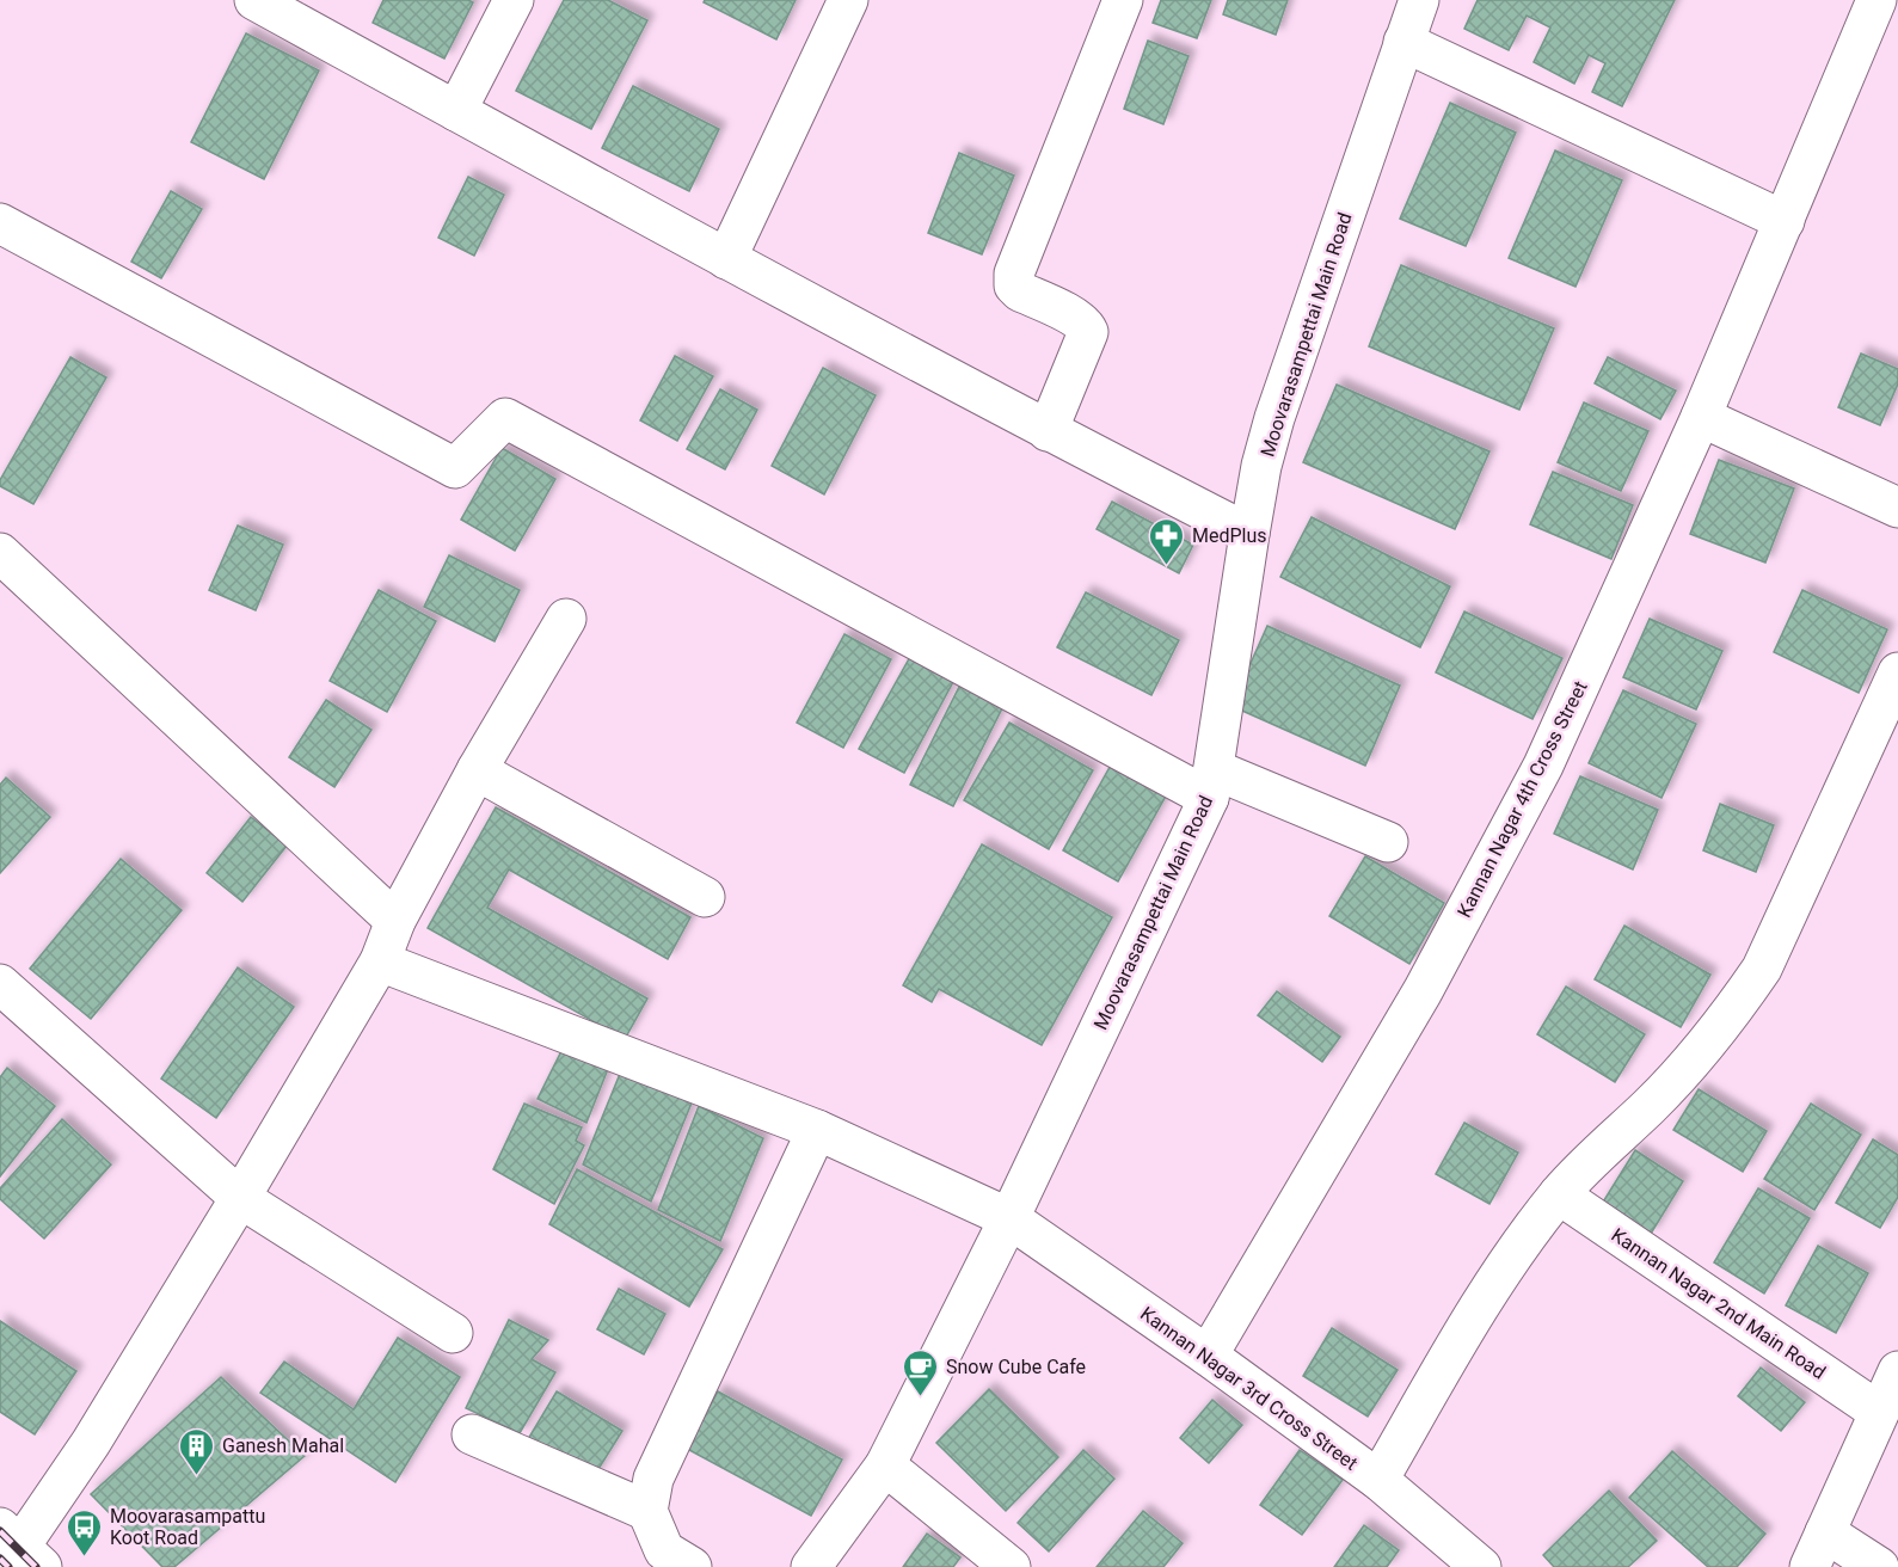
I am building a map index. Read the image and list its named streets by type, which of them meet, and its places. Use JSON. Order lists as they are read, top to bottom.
{
  "streets": {
    "street": [
      "Moovarasampettai Main Road",
      "Kannan Nagar 4th Cross Street",
      "Kannan Nagar 2nd Main Road",
      "Kannan Nagar 3rd Cross Street"
    ]
  },
  "crossings": [
    ["Moovarasampettai Main Road", "Kannan Nagar 3rd Cross Street"],
    ["Kannan Nagar 4th Cross Street", "Kannan Nagar 3rd Cross Street"]
  ],
  "places": {
    "pharmacy": ["MedPlus"],
    "cafe": ["Snow Cube Cafe"],
    "building": ["Ganesh Mahal"],
    "bus stop": ["Moovarasampattu Koot Road"]
  }
}
